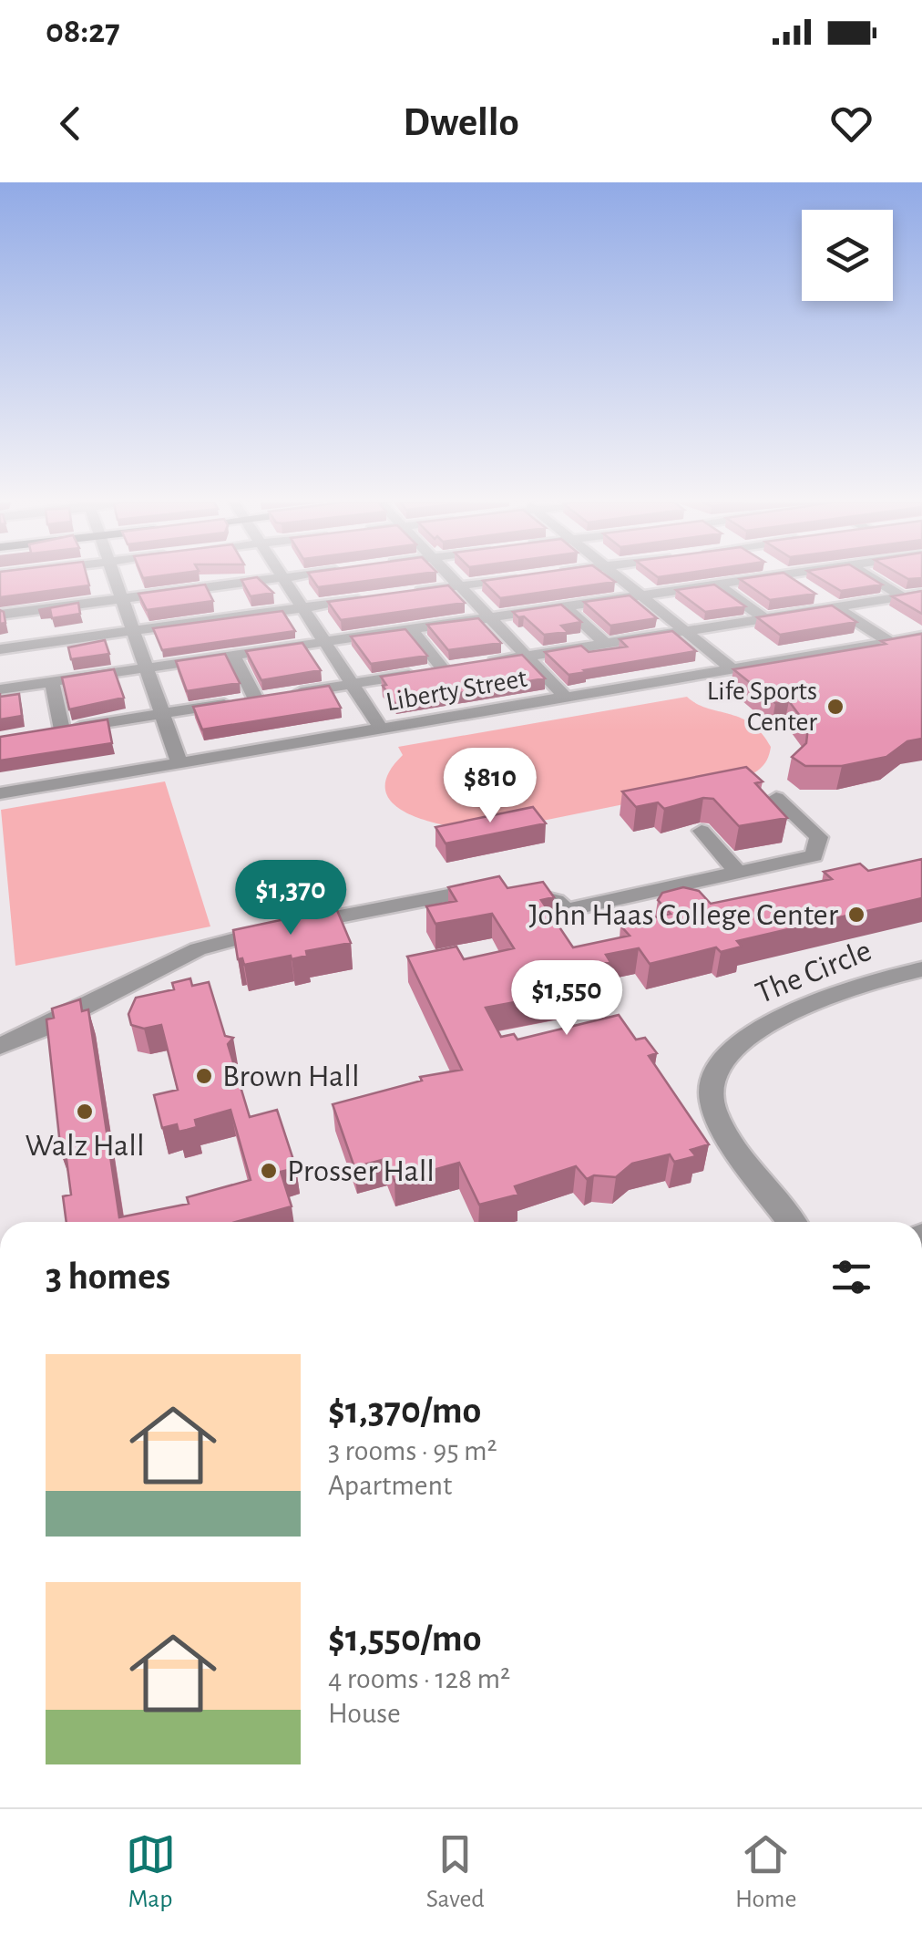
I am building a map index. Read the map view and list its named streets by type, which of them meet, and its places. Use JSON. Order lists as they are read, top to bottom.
{
  "streets": {
    "street": ["Liberty Street", "The Circle"]
  },
  "places": [
    "Life Sports Center",
    "John Haas College Center",
    "Brown Hall",
    "Walz Hall",
    "Prosser Hall"
  ],
  "page": {
    "status": "08:27",
    "header": "Dwello",
    "price": ["$810", "$1,370", "$1,550"],
    "heading": "3 homes",
    "list": [
      {
        "name": "$1,370/mo",
        "note": "3 rooms · 95 m² · Apartment"
      },
      {
        "name": "$1,550/mo",
        "note": "4 rooms · 128 m² · House"
      }
    ],
    "tabs": ["Map", "Saved", "Home"]
  }
}
